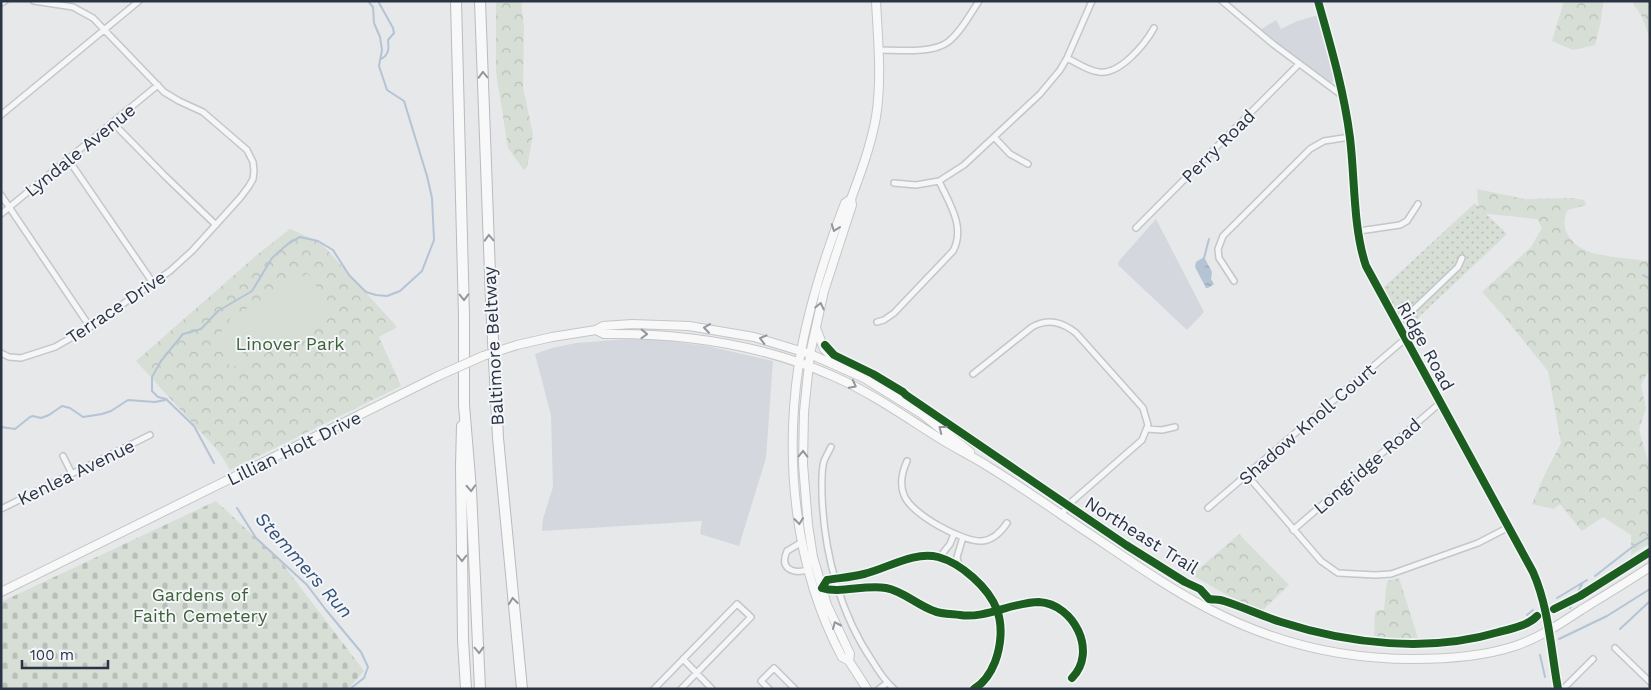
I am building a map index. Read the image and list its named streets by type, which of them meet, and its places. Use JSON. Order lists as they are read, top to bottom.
{
  "streets": {
    "highway": ["Baltimore Beltway"],
    "main road": ["Lillian Holt Drive"],
    "street": [
      "Perry Road",
      "Lyndale Avenue",
      "Terrace Drive",
      "Ridge Road",
      "Shadow Knoll Court",
      "Longridge Road",
      "Kenlea Avenue"
    ],
    "cycle path": ["Northeast Trail"]
  },
  "crossings": [
    ["Lyndale Avenue", "Terrace Drive"],
    ["Ridge Road", "Shadow Knoll Court"],
    ["Ridge Road", "Longridge Road"]
  ],
  "water": ["Stemmers Run"],
  "parks": ["Linover Park", "Gardens of Faith Cemetery"],
  "scale_bar": "100 m"
}
